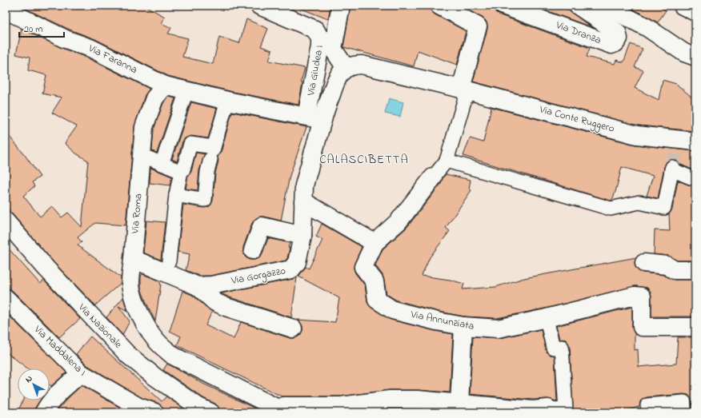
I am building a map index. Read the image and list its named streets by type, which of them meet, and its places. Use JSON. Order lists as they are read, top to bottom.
{
  "streets": {
    "street": [
      "Via Dranza",
      "Via Faranna",
      "Via Giudea I",
      "Via Conte Ruggero",
      "Via Roma",
      "Via Gorgazzo",
      "Via Annunziata",
      "Via Nazionale",
      "Via Maddalena I"
    ]
  },
  "crossings": [
    ["Via Faranna", "Via Roma"],
    ["Via Giudea I", "Via Gorgazzo"],
    ["Via Roma", "Via Gorgazzo"]
  ],
  "districts": ["CALASCIBETTA"],
  "scale_bar": "20 m",
  "north": "top left"
}
